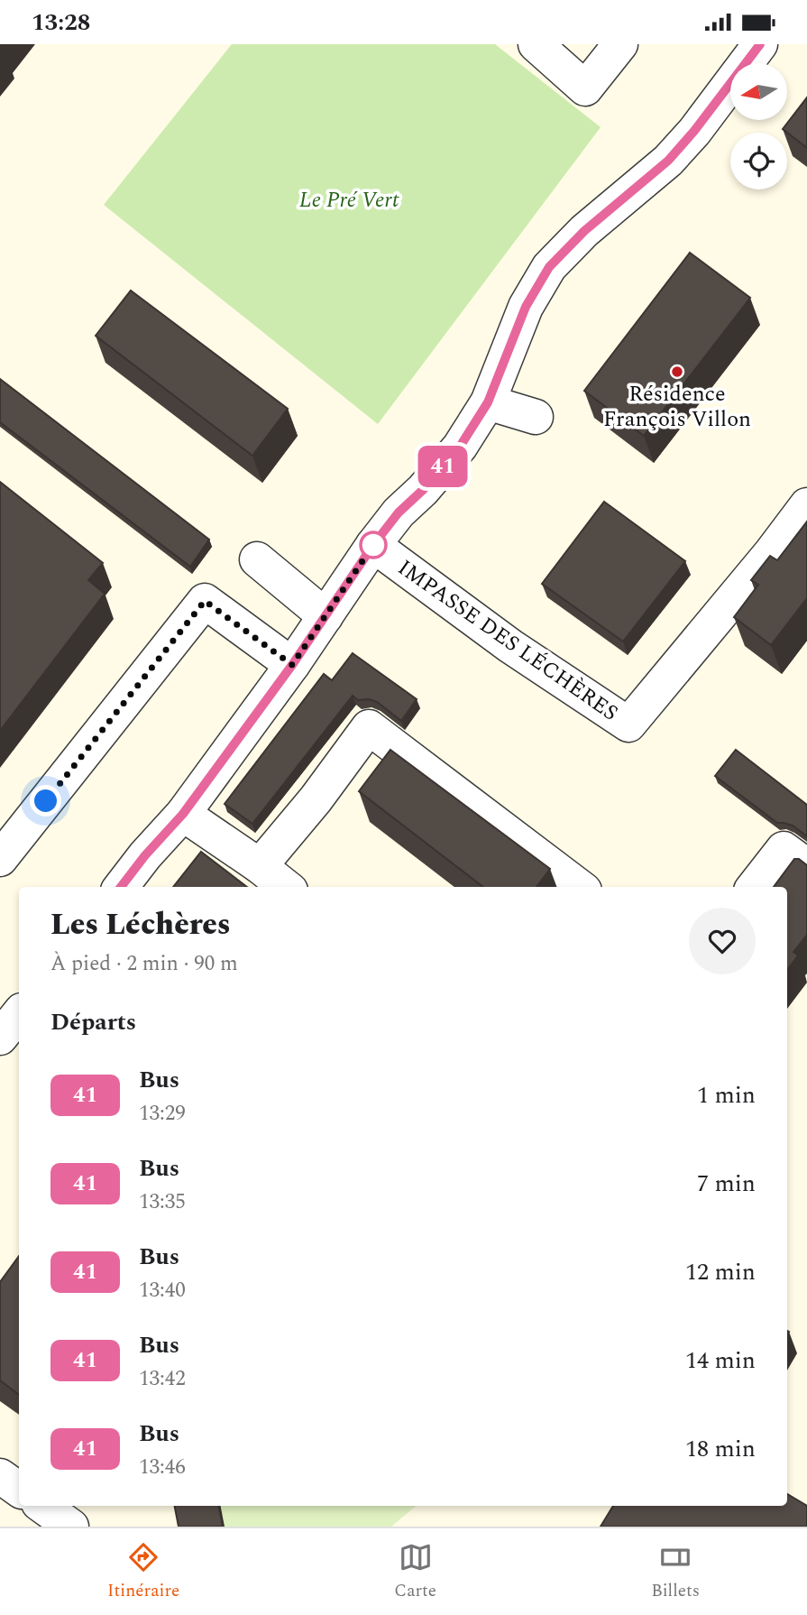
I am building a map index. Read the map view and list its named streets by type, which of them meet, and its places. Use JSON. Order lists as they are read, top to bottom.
{
  "streets": {
    "street": ["IMPASSE DES LÉCHÈRES"]
  },
  "parks": ["Le Pré Vert"],
  "places": ["Résidence François Villon"],
  "lines": ["bus line 41"],
  "north": "left",
  "page": {
    "status": "13:28",
    "on_map": "41",
    "heading": [
      ["Les Léchères", "À pied · 2 min · 90 m"],
      "Départs"
    ],
    "list": [
      {
        "mark": "41",
        "name": "Bus",
        "note": "13:29",
        "value": "1 min"
      },
      {
        "mark": "41",
        "name": "Bus",
        "note": "13:35",
        "value": "7 min"
      },
      {
        "mark": "41",
        "name": "Bus",
        "note": "13:40",
        "value": "12 min"
      },
      {
        "mark": "41",
        "name": "Bus",
        "note": "13:42",
        "value": "14 min"
      },
      {
        "mark": "41",
        "name": "Bus",
        "note": "13:46",
        "value": "18 min"
      }
    ],
    "tabs": ["Itinéraire", "Carte", "Billets"]
  }
}
